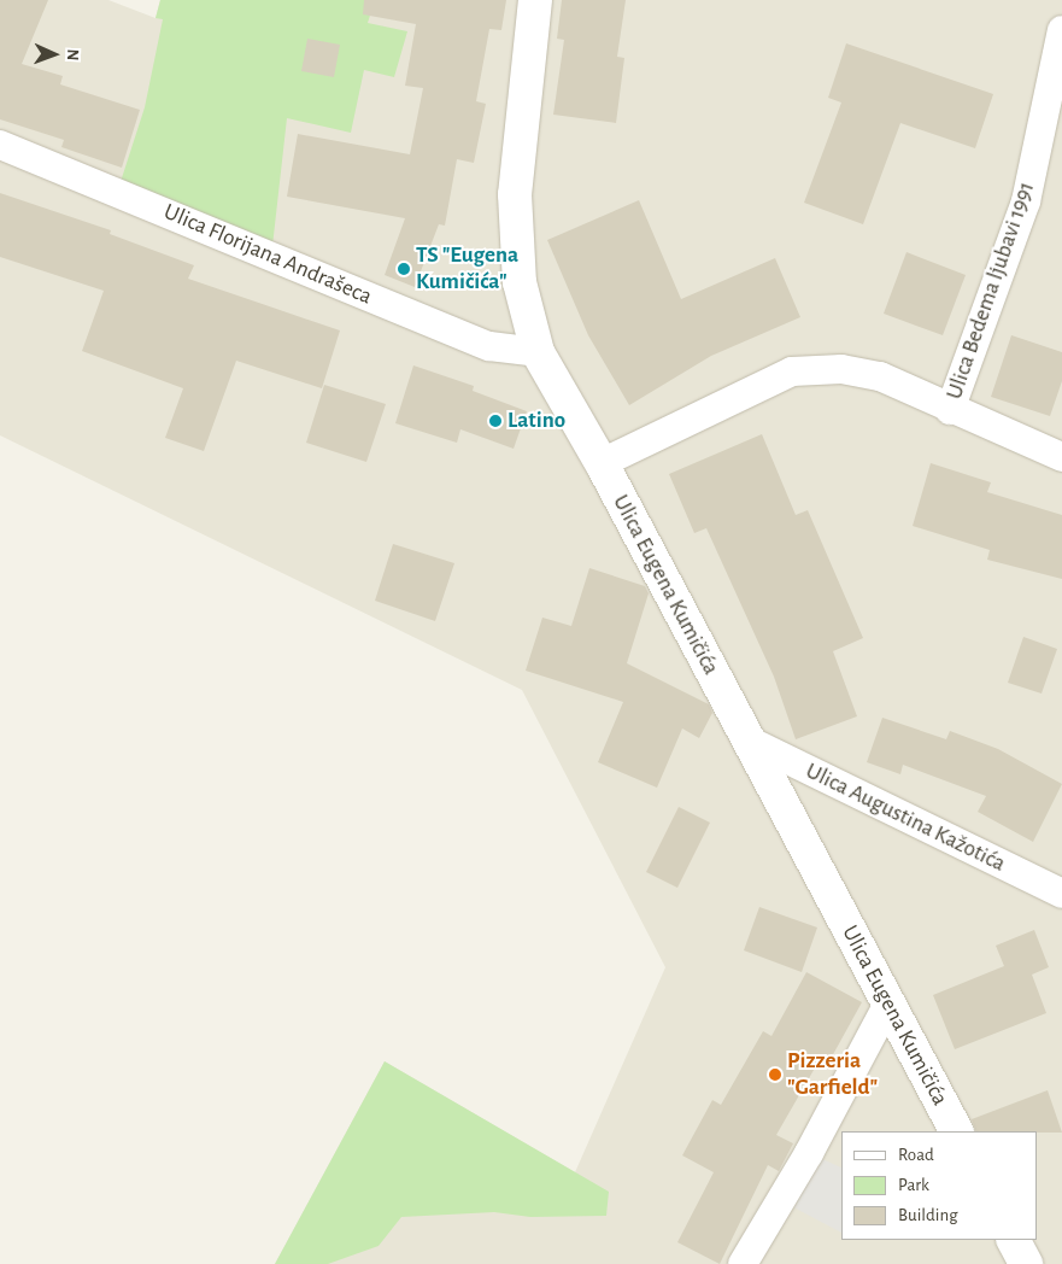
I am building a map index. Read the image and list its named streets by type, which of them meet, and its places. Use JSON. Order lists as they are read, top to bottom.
{
  "streets": {
    "street": [
      "Ulica Florijana Andrašeca",
      "Ulica Bedema ljubavi 1991",
      "Ulica Eugena Kumičića",
      "Ulica Augustina Kažotića"
    ]
  },
  "crossings": [
    ["Ulica Florijana Andrašeca", "Ulica Eugena Kumičića"],
    ["Ulica Eugena Kumičića", "Ulica Augustina Kažotića"]
  ],
  "places": ["TS \"Eugena Kumičića\"", "Latino", "Pizzeria \"Garfield\""],
  "legend": ["Road", "Park", "Building"],
  "north": "right"
}
